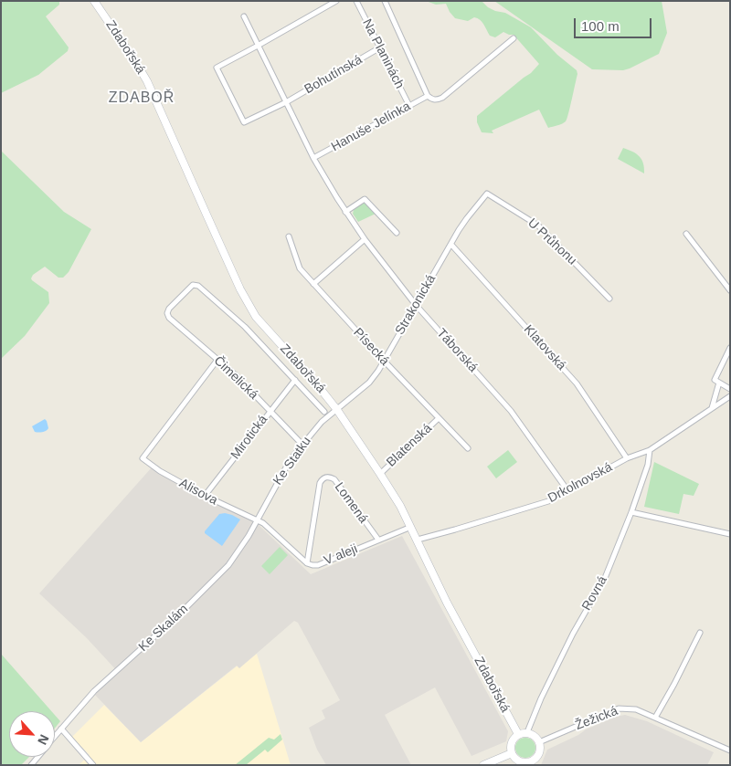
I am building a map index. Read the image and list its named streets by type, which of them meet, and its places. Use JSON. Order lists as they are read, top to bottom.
{
  "streets": {
    "street": [
      "Zdabořská",
      "Na Planinách",
      "Bohutínská",
      "Hanuše Jelínka",
      "U Průhonu",
      "Strakonická",
      "Písecká",
      "Klatovská",
      "Táborská",
      "Čimelická",
      "Mirotická",
      "Blatenská",
      "Ke Statku",
      "Drkolnovská",
      "Alisova",
      "Lomená",
      "V aleji",
      "Rovná",
      "Ke Skalám",
      "Žežická"
    ]
  },
  "crossings": [
    ["Zdabořská", "Strakonická"],
    ["Zdabořská", "Čimelická"],
    ["Zdabořská", "Mirotická"],
    ["Zdabořská", "Blatenská"],
    ["Zdabořská", "Ke Statku"],
    ["Zdabořská", "Drkolnovská"],
    ["Zdabořská", "V aleji"],
    ["Zdabořská", "Rovná"],
    ["Zdabořská", "Žežická"],
    ["Na Planinách", "Bohutínská"],
    ["Na Planinách", "Hanuše Jelínka"],
    ["Bohutínská", "Táborská"],
    ["Hanuše Jelínka", "Táborská"],
    ["U Průhonu", "Strakonická"],
    ["Strakonická", "Písecká"],
    ["Strakonická", "Klatovská"],
    ["Strakonická", "Táborská"],
    ["Strakonická", "Ke Statku"],
    ["Písecká", "Blatenská"],
    ["Klatovská", "Drkolnovská"],
    ["Táborská", "Drkolnovská"],
    ["Čimelická", "Mirotická"],
    ["Čimelická", "Ke Statku"],
    ["Čimelická", "Alisova"],
    ["Mirotická", "Alisova"],
    ["Ke Statku", "Alisova"],
    ["Ke Statku", "V aleji"],
    ["Ke Statku", "Ke Skalám"],
    ["Drkolnovská", "Rovná"],
    ["Alisova", "V aleji"],
    ["Alisova", "Ke Skalám"],
    ["Lomená", "V aleji"],
    ["V aleji", "Ke Skalám"],
    ["Rovná", "Žežická"]
  ],
  "districts": ["ZDABOŘ"],
  "scale_bar": "100 m",
  "north": "bottom right"
}
